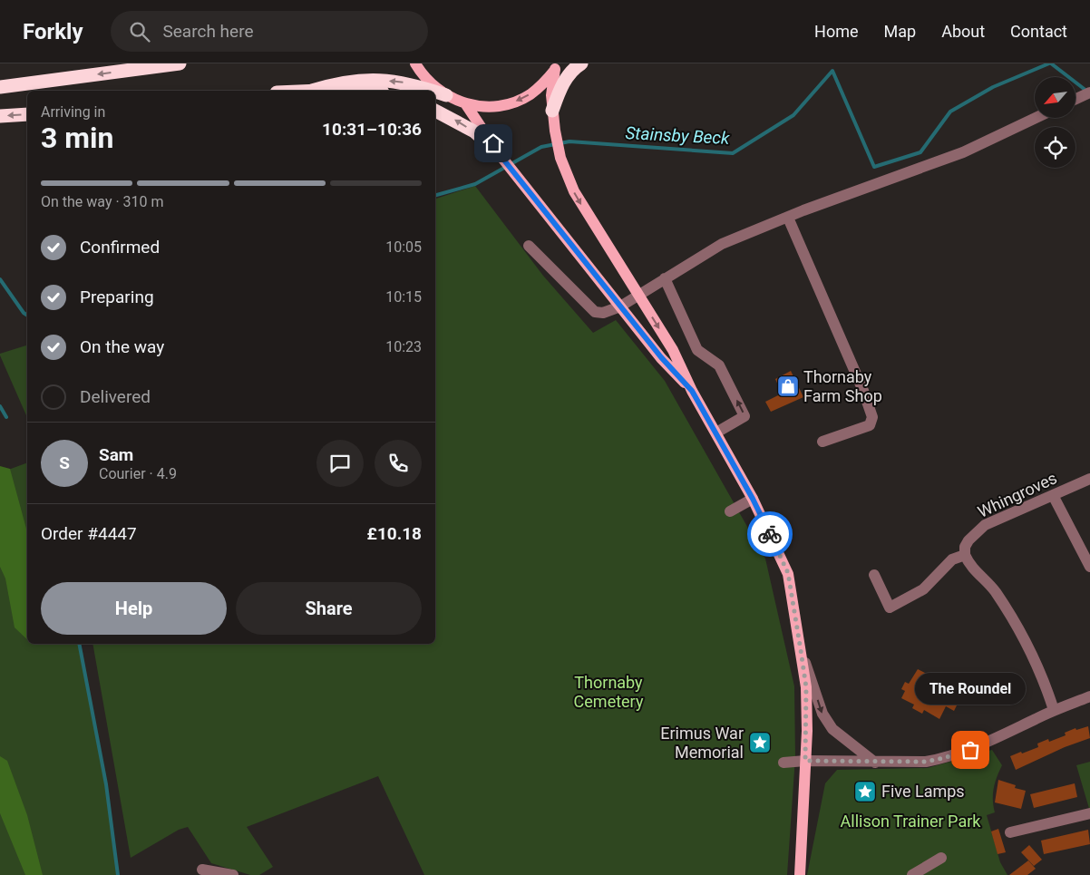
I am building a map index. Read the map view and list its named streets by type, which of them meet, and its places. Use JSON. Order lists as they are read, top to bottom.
{
  "streets": {
    "street": ["Whingroves"]
  },
  "water": ["Stainsby Beck"],
  "parks": ["Thornaby Cemetery", "Allison Trainer Park"],
  "places": {
    "shop": ["Thornaby Farm Shop"],
    "place": ["Erimus War Memorial", "Five Lamps"],
    "other": ["The Roundel"]
  },
  "north": "bottom left",
  "page": {
    "header": "Forkly",
    "search": "Search here",
    "nav": [
      "Home",
      "Map",
      "About",
      "Contact"
    ],
    "heading": ["3 min", "Arriving in", "10:31–10:36"],
    "panel": [
      "Sam",
      "Courier · 4.9",
      "Order #4447",
      "£10.18"
    ],
    "bar": "On the way · 310 m",
    "list": [
      ["Confirmed", "10:05"],
      ["Preparing", "10:15"],
      ["On the way", "10:23"],
      "Delivered"
    ],
    "round": "S",
    "buttons": ["Help", "Share"],
    "bubble": "The Roundel"
  }
}
